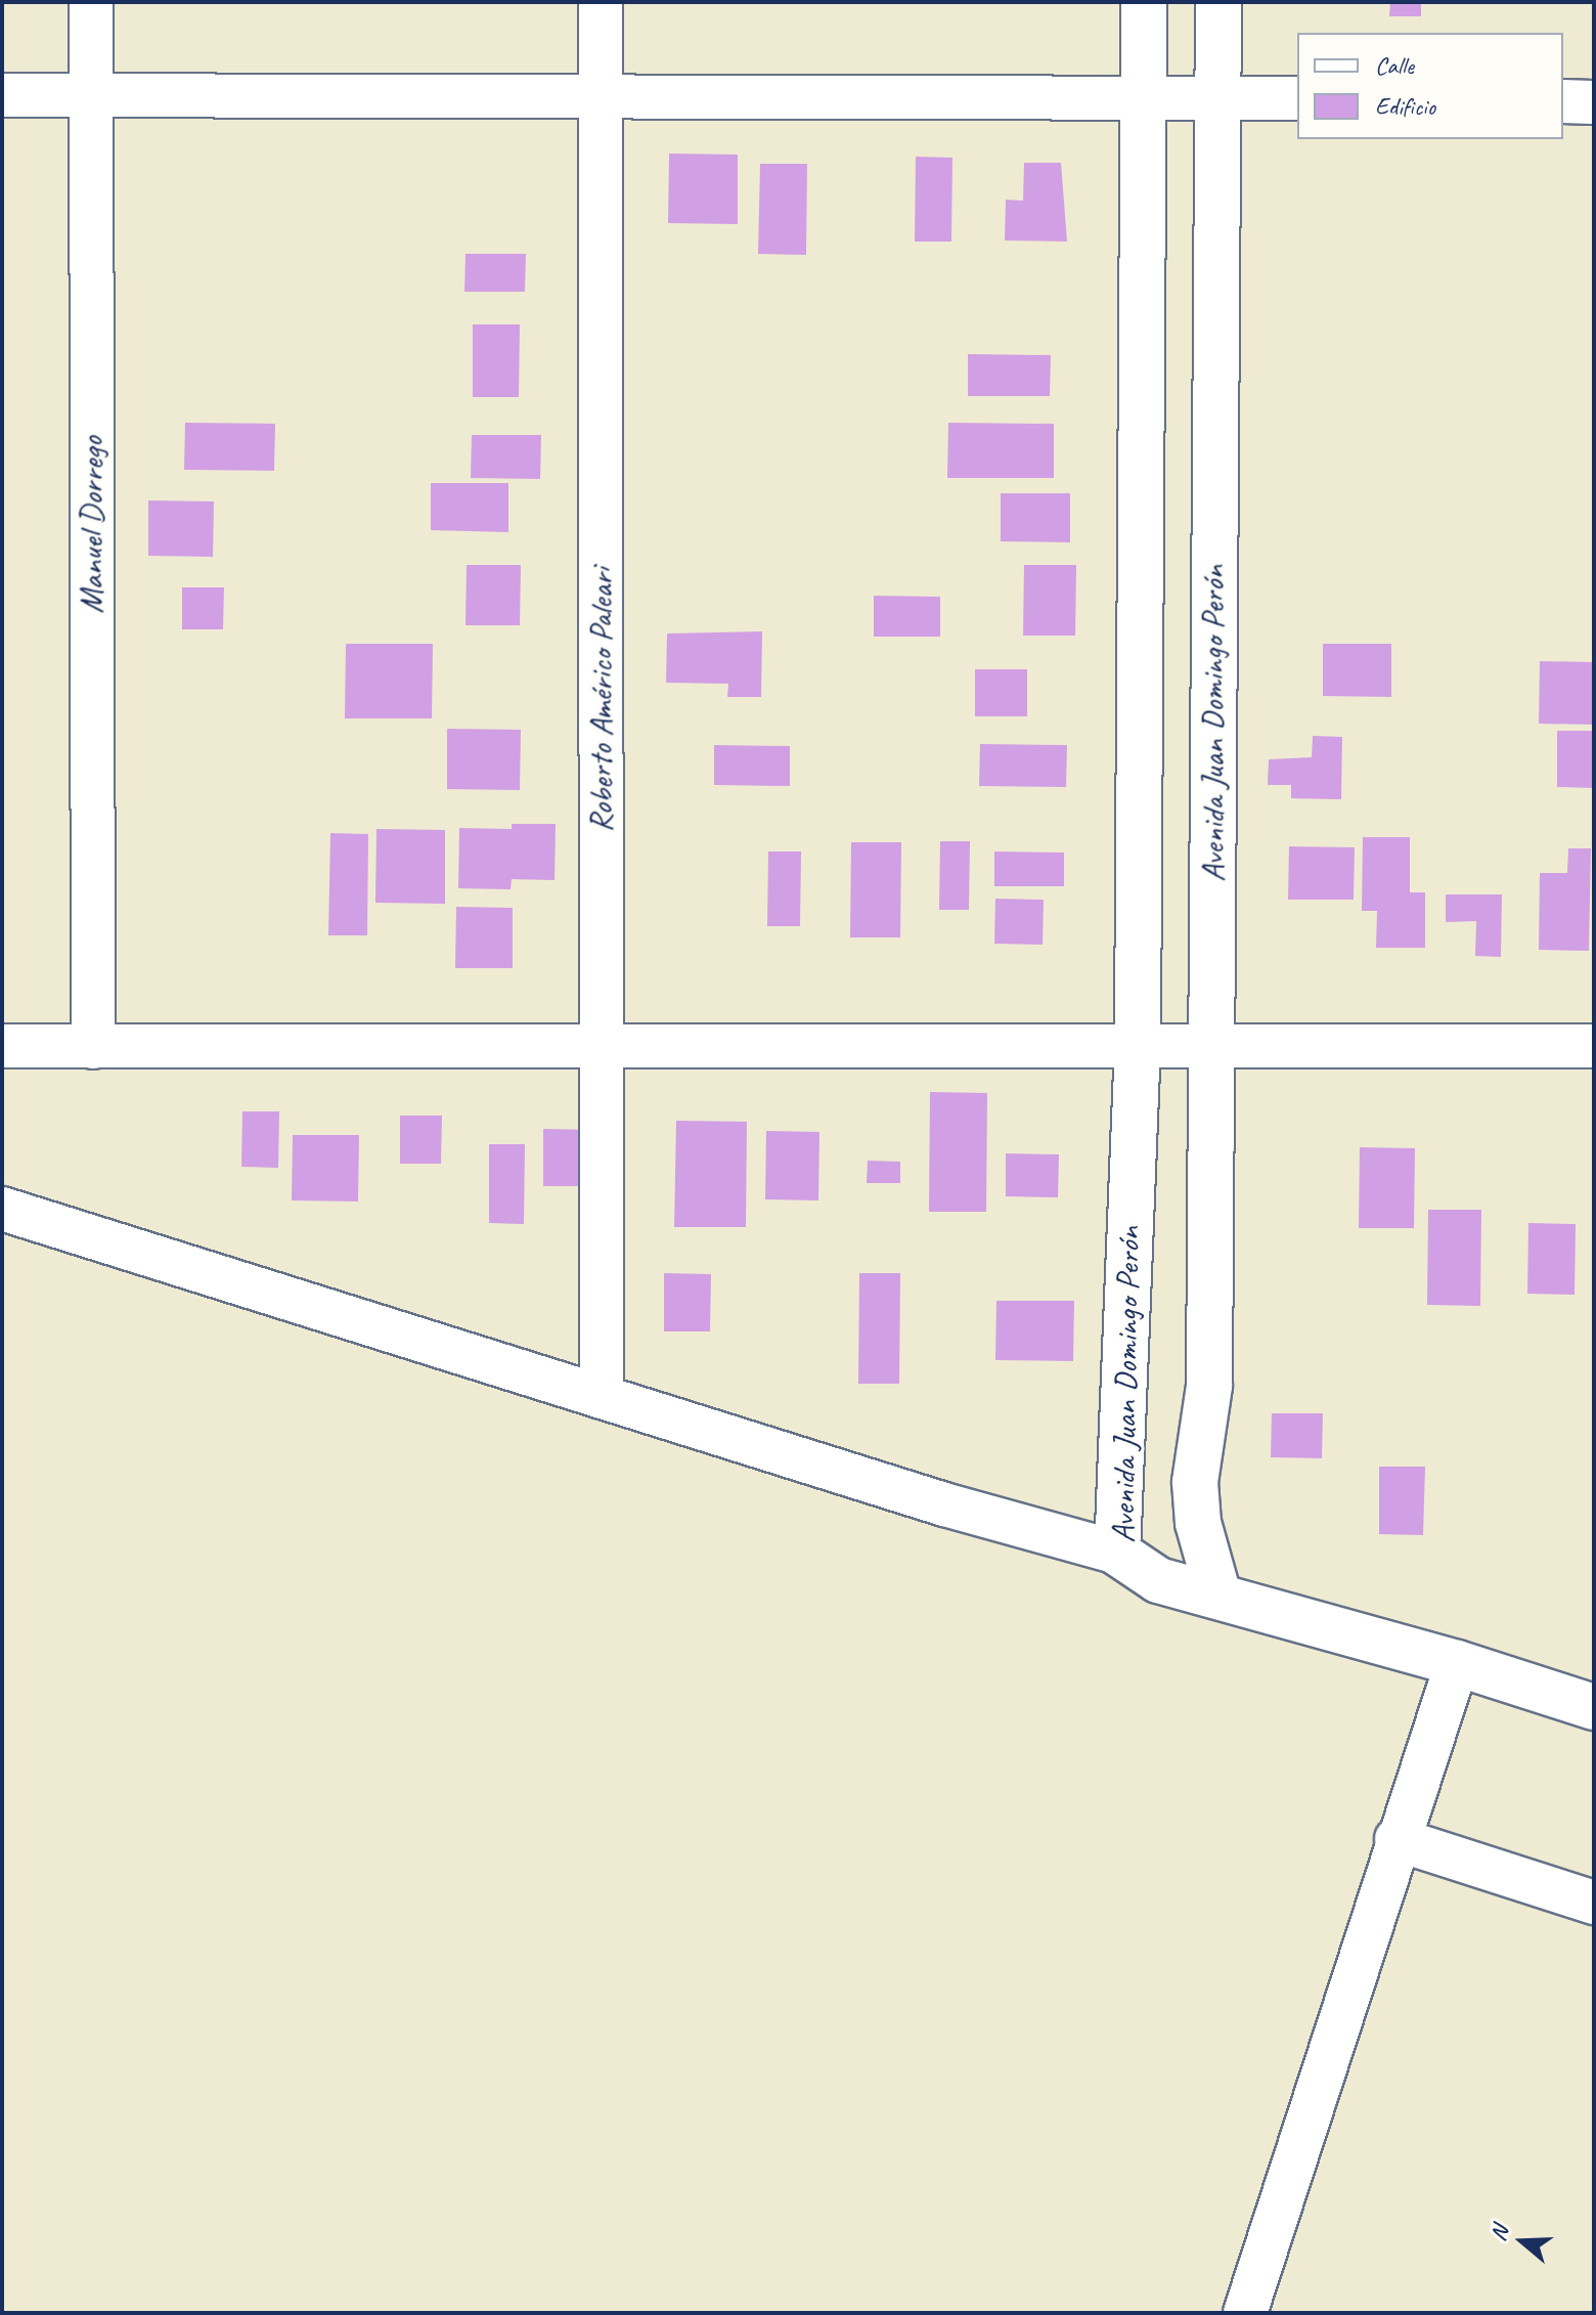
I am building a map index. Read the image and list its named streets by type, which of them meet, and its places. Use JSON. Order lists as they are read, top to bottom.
{
  "streets": {
    "street": ["Manuel Dorrego", "Roberto Américo Paleari", "Avenida Juan Domingo Perón"]
  },
  "legend": ["Calle", "Edificio"],
  "north": "left"
}
